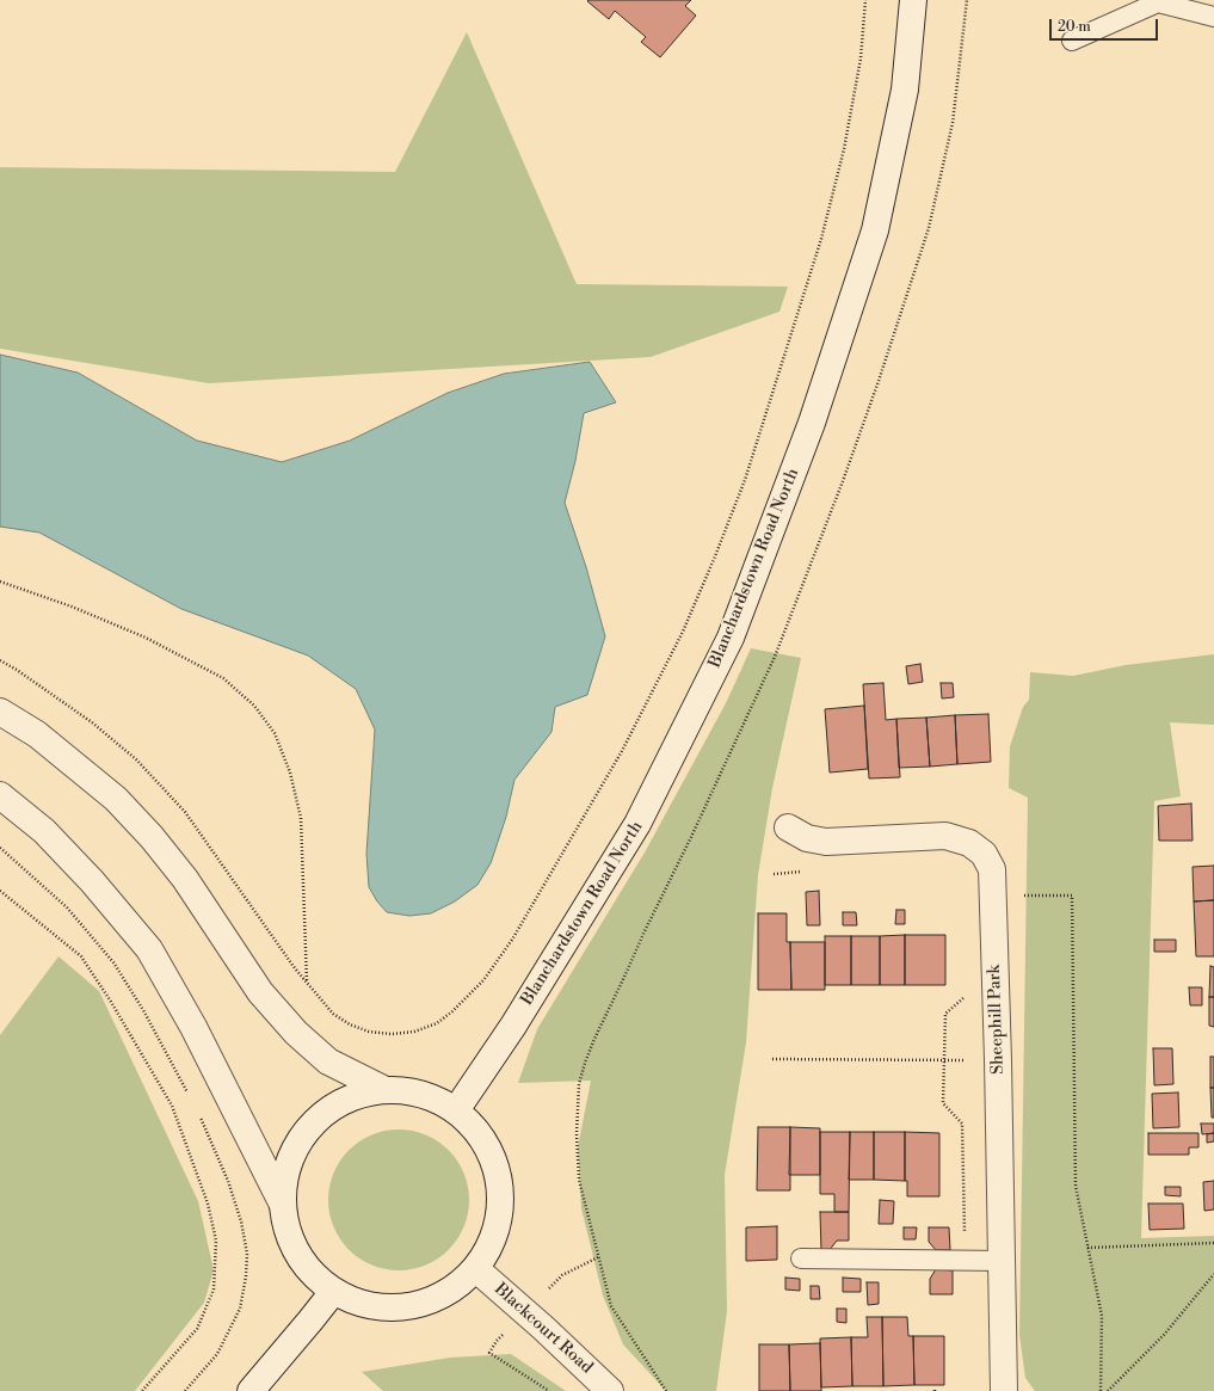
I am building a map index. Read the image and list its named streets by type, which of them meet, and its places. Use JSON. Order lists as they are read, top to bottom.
{
  "streets": {
    "main road": ["Blanchardstown Road North", "Sheephill Park", "Blackcourt Road"]
  },
  "scale_bar": "20 m"
}
